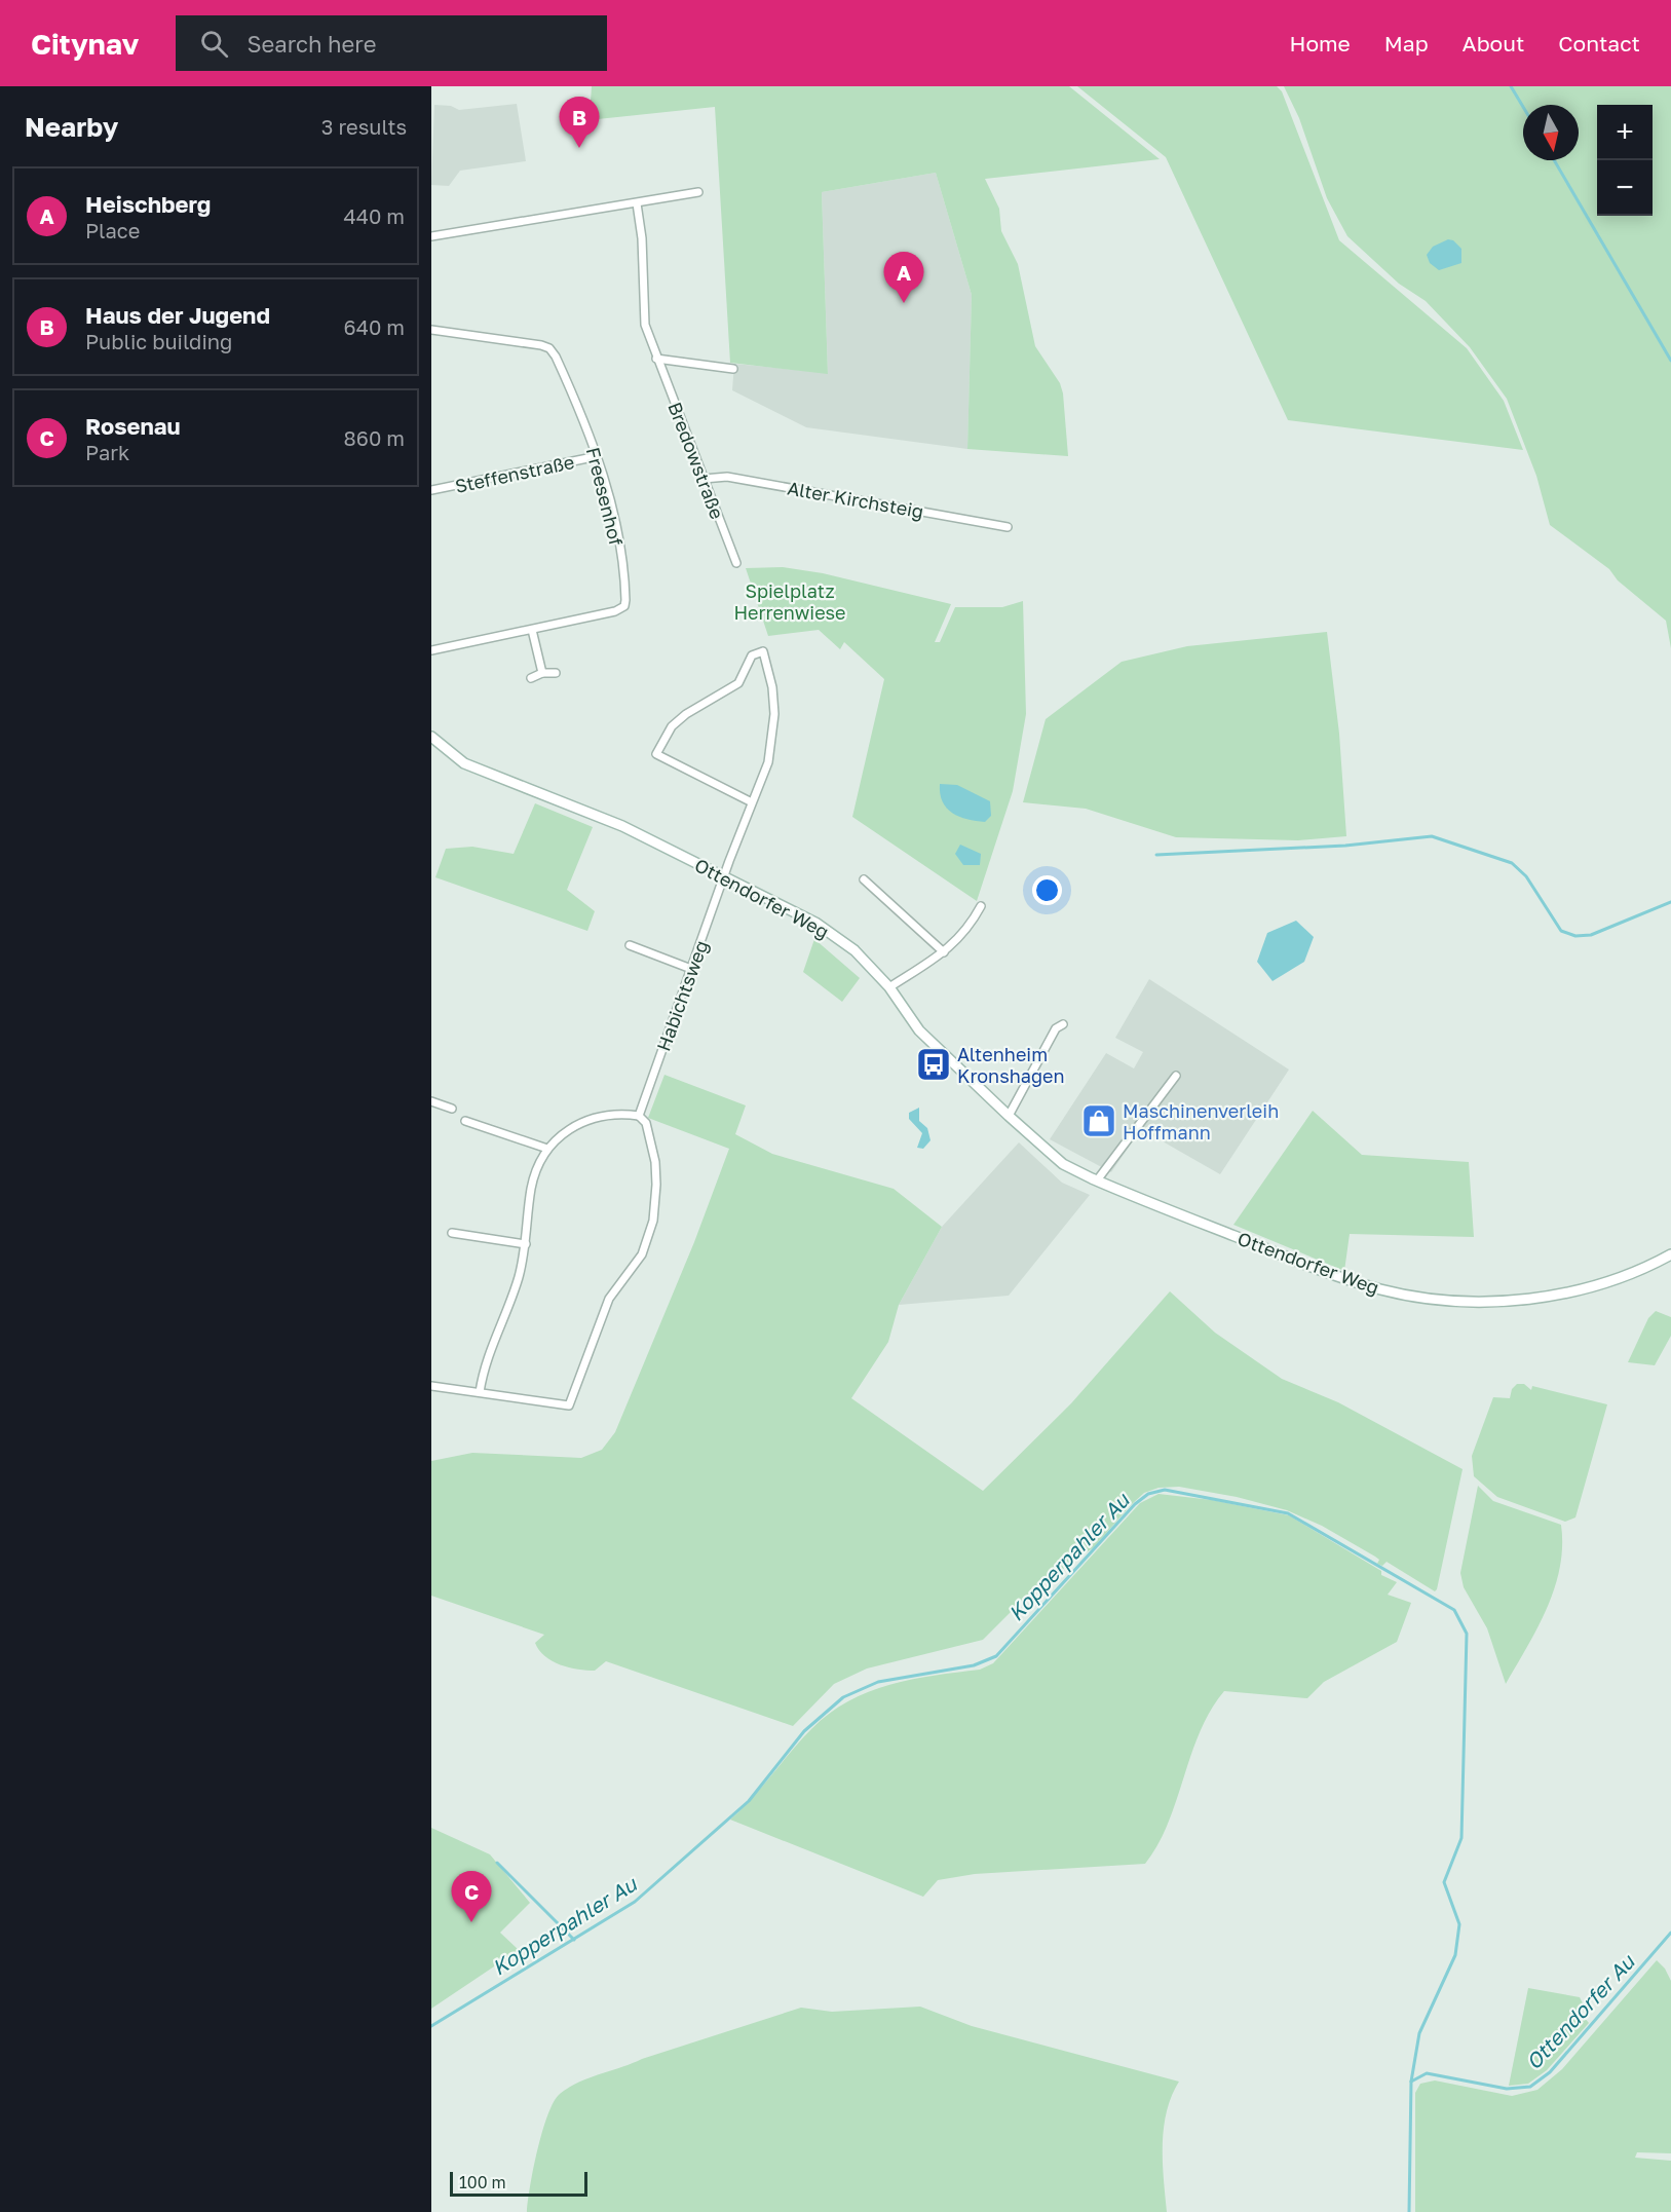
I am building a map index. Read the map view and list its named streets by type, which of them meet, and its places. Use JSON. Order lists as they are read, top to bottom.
{
  "streets": {
    "main road": ["Ottendorfer Weg"],
    "street": [
      "Bredowstraße",
      "Steffenstraße",
      "Freesenhof",
      "Alter Kirchsteig",
      "Habichtsweg"
    ]
  },
  "crossings": [
    ["Bredowstraße", "Alter Kirchsteig"],
    ["Steffenstraße", "Freesenhof"],
    ["Ottendorfer Weg", "Habichtsweg"]
  ],
  "water": ["Kopperpahler Au", "Ottendorfer Au"],
  "parks": ["Spielplatz Herrenwiese"],
  "places": {
    "bus stop": ["Altenheim Kronshagen"],
    "shop": ["Maschinenverleih Hoffmann"]
  },
  "scale_bar": "100 m",
  "north": "bottom",
  "page": {
    "header": "Citynav",
    "search": "Search here",
    "nav": [
      "Home",
      "Map",
      "About",
      "Contact"
    ],
    "heading": ["Nearby", "3 results"],
    "pins": ["B", "A", "C"],
    "map_buttons": ["+", "−"],
    "list": [
      {
        "mark": "A",
        "name": "Heischberg",
        "note": "Place",
        "value": "440 m"
      },
      {
        "mark": "B",
        "name": "Haus der Jugend",
        "note": "Public building",
        "value": "640 m"
      },
      {
        "mark": "C",
        "name": "Rosenau",
        "note": "Park",
        "value": "860 m"
      }
    ],
    "scale": "100 m"
  }
}
